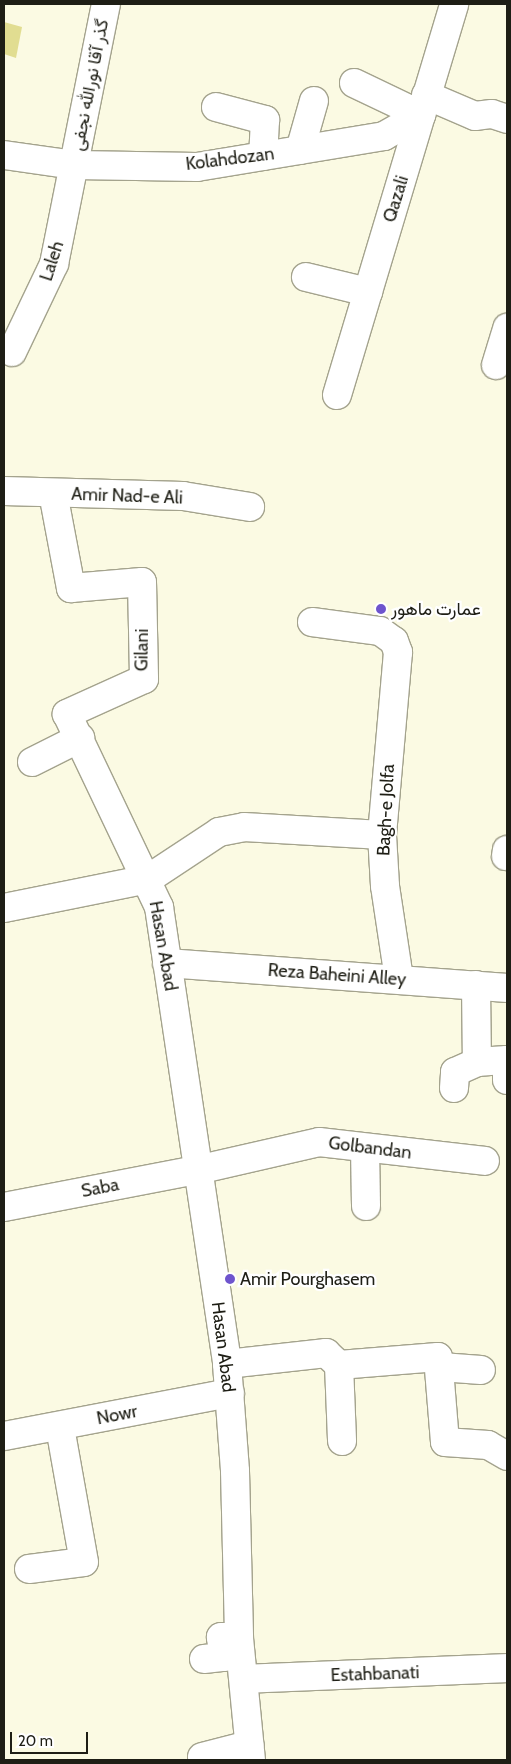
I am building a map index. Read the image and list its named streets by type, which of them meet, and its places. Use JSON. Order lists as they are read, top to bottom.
{
  "streets": {
    "street": [
      "گذر آقا نورالله نجفی",
      "Kolahdozan",
      "Qazali",
      "Laleh",
      "Amir Nad-e Ali",
      "Gilani",
      "Bagh-e Jolfa",
      "Hasan Abad",
      "Reza Baheini Alley",
      "Golbandan",
      "Saba",
      "Nowr",
      "Estahbanati"
    ]
  },
  "crossings": [
    ["گذر آقا نورالله نجفی", "Kolahdozan"],
    ["گذر آقا نورالله نجفی", "Laleh"],
    ["Kolahdozan", "Qazali"],
    ["Kolahdozan", "Laleh"],
    ["Amir Nad-e Ali", "Gilani"],
    ["Gilani", "Hasan Abad"],
    ["Bagh-e Jolfa", "Reza Baheini Alley"],
    ["Hasan Abad", "Reza Baheini Alley"],
    ["Hasan Abad", "Golbandan"],
    ["Hasan Abad", "Saba"],
    ["Hasan Abad", "Nowr"],
    ["Hasan Abad", "Estahbanati"],
    ["Golbandan", "Saba"]
  ],
  "places": ["عمارت ماهور", "Amir Pourghasem"],
  "scale_bar": "20 m"
}
